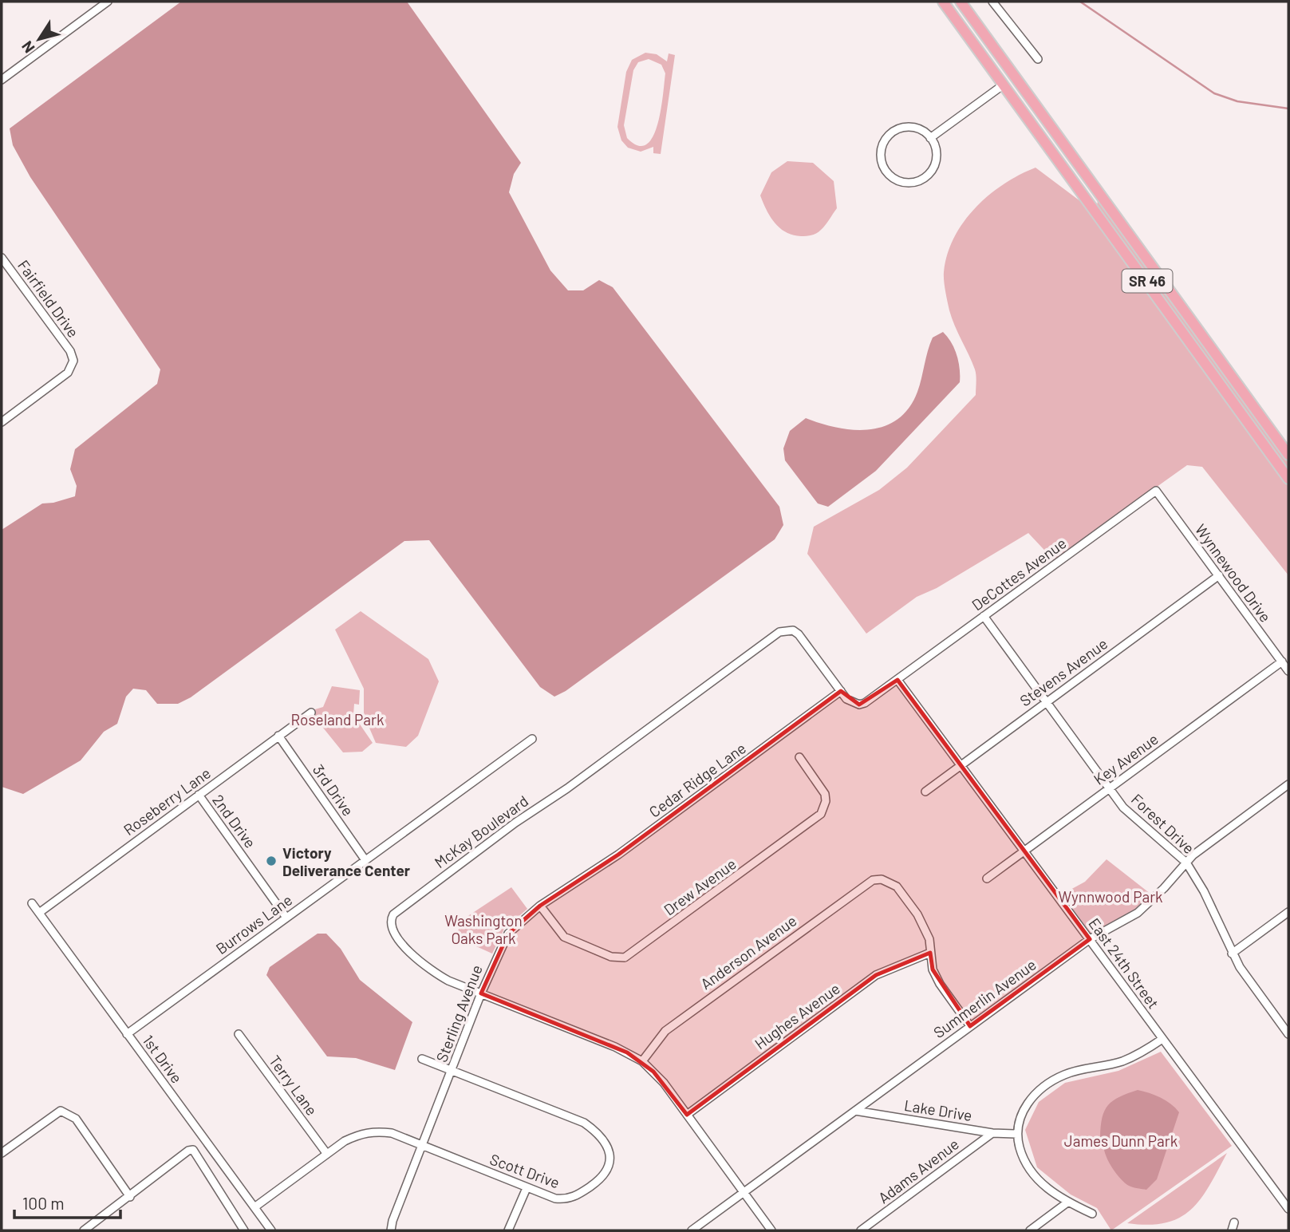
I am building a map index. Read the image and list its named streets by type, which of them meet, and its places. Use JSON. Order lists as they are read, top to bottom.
{
  "streets": {
    "main road": ["SR 46"],
    "street": [
      "Fairfield Drive",
      "Wynnewood Drive",
      "DeCottes Avenue",
      "Stevens Avenue",
      "Key Avenue",
      "Cedar Ridge Lane",
      "3rd Drive",
      "Roseberry Lane",
      "2nd Drive",
      "Forest Drive",
      "McKay Boulevard",
      "Drew Avenue",
      "Burrows Lane",
      "Anderson Avenue",
      "East 24th Street",
      "Summerlin Avenue",
      "Sterling Avenue",
      "Hughes Avenue",
      "1st Drive",
      "Terry Lane",
      "Lake Drive",
      "Scott Drive",
      "Adams Avenue"
    ]
  },
  "crossings": [
    ["Wynnewood Drive", "DeCottes Avenue"],
    ["Wynnewood Drive", "Stevens Avenue"],
    ["Wynnewood Drive", "Key Avenue"],
    ["DeCottes Avenue", "Forest Drive"],
    ["DeCottes Avenue", "McKay Boulevard"],
    ["DeCottes Avenue", "East 24th Street"],
    ["Stevens Avenue", "Forest Drive"],
    ["Stevens Avenue", "East 24th Street"],
    ["Key Avenue", "Forest Drive"],
    ["Key Avenue", "East 24th Street"],
    ["Cedar Ridge Lane", "McKay Boulevard"],
    ["Cedar Ridge Lane", "Sterling Avenue"],
    ["3rd Drive", "Roseberry Lane"],
    ["3rd Drive", "Burrows Lane"],
    ["Roseberry Lane", "2nd Drive"],
    ["Roseberry Lane", "1st Drive"],
    ["2nd Drive", "Burrows Lane"],
    ["Forest Drive", "Summerlin Avenue"],
    ["McKay Boulevard", "Anderson Avenue"],
    ["McKay Boulevard", "East 24th Street"],
    ["McKay Boulevard", "Summerlin Avenue"],
    ["McKay Boulevard", "Sterling Avenue"],
    ["McKay Boulevard", "Hughes Avenue"],
    ["Drew Avenue", "Sterling Avenue"],
    ["Burrows Lane", "1st Drive"],
    ["Anderson Avenue", "Hughes Avenue"],
    ["East 24th Street", "Summerlin Avenue"],
    ["Summerlin Avenue", "Lake Drive"],
    ["Sterling Avenue", "Scott Drive"],
    ["1st Drive", "Scott Drive"],
    ["Terry Lane", "Scott Drive"],
    ["Lake Drive", "Adams Avenue"]
  ],
  "parks": [
    "Roseland Park",
    "Wynnwood Park",
    "Washington Oaks Park",
    "James Dunn Park"
  ],
  "places": ["Victory Deliverance Center"],
  "scale_bar": "100 m",
  "north": "bottom left"
}
